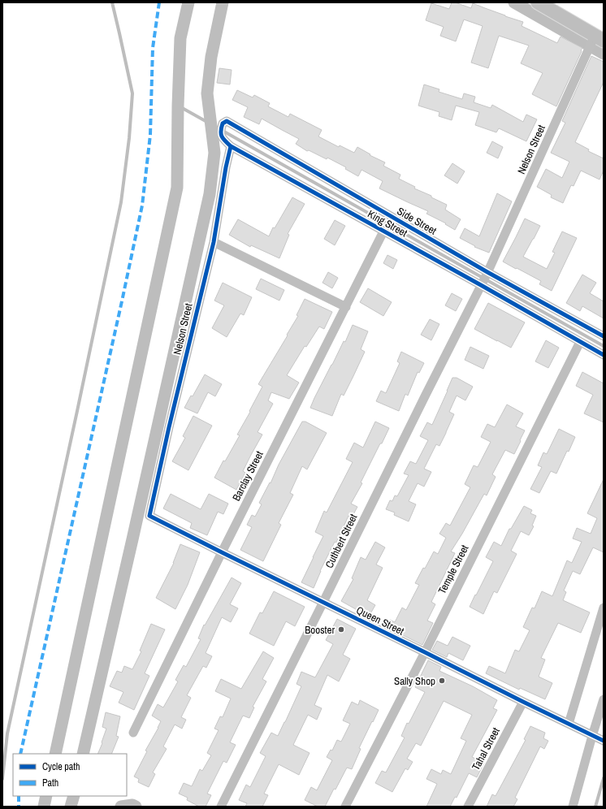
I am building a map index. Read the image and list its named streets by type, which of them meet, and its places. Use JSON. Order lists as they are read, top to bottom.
{
  "streets": {
    "street": [
      "Nelson Street",
      "Side Street",
      "King Street",
      "Barclay Street",
      "Cuthbert Street",
      "Temple Street",
      "Queen Street",
      "Tahal Street"
    ]
  },
  "crossings": [
    ["Nelson Street", "Side Street"],
    ["Nelson Street", "King Street"],
    ["Nelson Street", "Cuthbert Street"],
    ["Nelson Street", "Queen Street"],
    ["Side Street", "King Street"],
    ["King Street", "Barclay Street"],
    ["King Street", "Cuthbert Street"],
    ["King Street", "Temple Street"],
    ["Barclay Street", "Queen Street"],
    ["Cuthbert Street", "Queen Street"],
    ["Temple Street", "Queen Street"],
    ["Queen Street", "Tahal Street"]
  ],
  "places": ["Booster", "Sally Shop"],
  "legend": ["Cycle path", "Path"]
}
